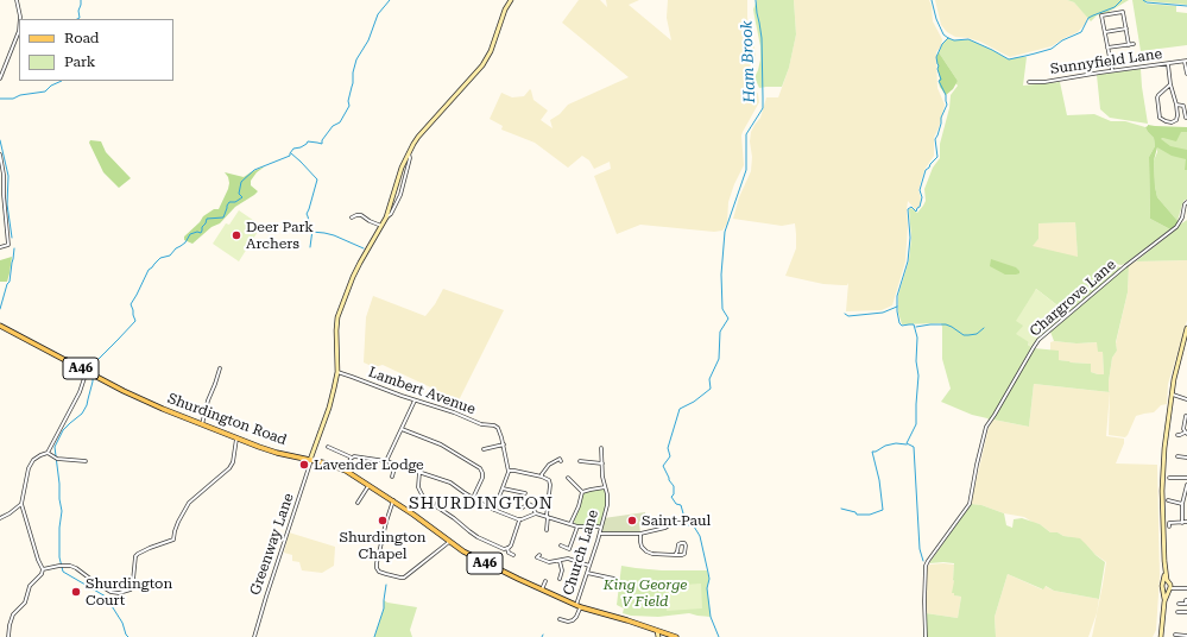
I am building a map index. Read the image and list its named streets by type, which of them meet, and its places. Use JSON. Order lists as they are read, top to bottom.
{
  "streets": {
    "main road": ["A46", "Shurdington Road"],
    "street": [
      "Sunnyfield Lane",
      "Chargrove Lane",
      "Lambert Avenue",
      "Greenway Lane",
      "Church Lane"
    ]
  },
  "crossings": [
    ["Shurdington Road", "Greenway Lane"],
    ["Shurdington Road", "Church Lane"]
  ],
  "districts": ["SHURDINGTON"],
  "water": ["Ham Brook"],
  "parks": ["King George V Field"],
  "places": [
    "Deer Park Archers",
    "Lavender Lodge",
    "Shurdington Chapel",
    "Saint Paul",
    "Shurdington Court"
  ],
  "legend": ["Road", "Park"]
}
